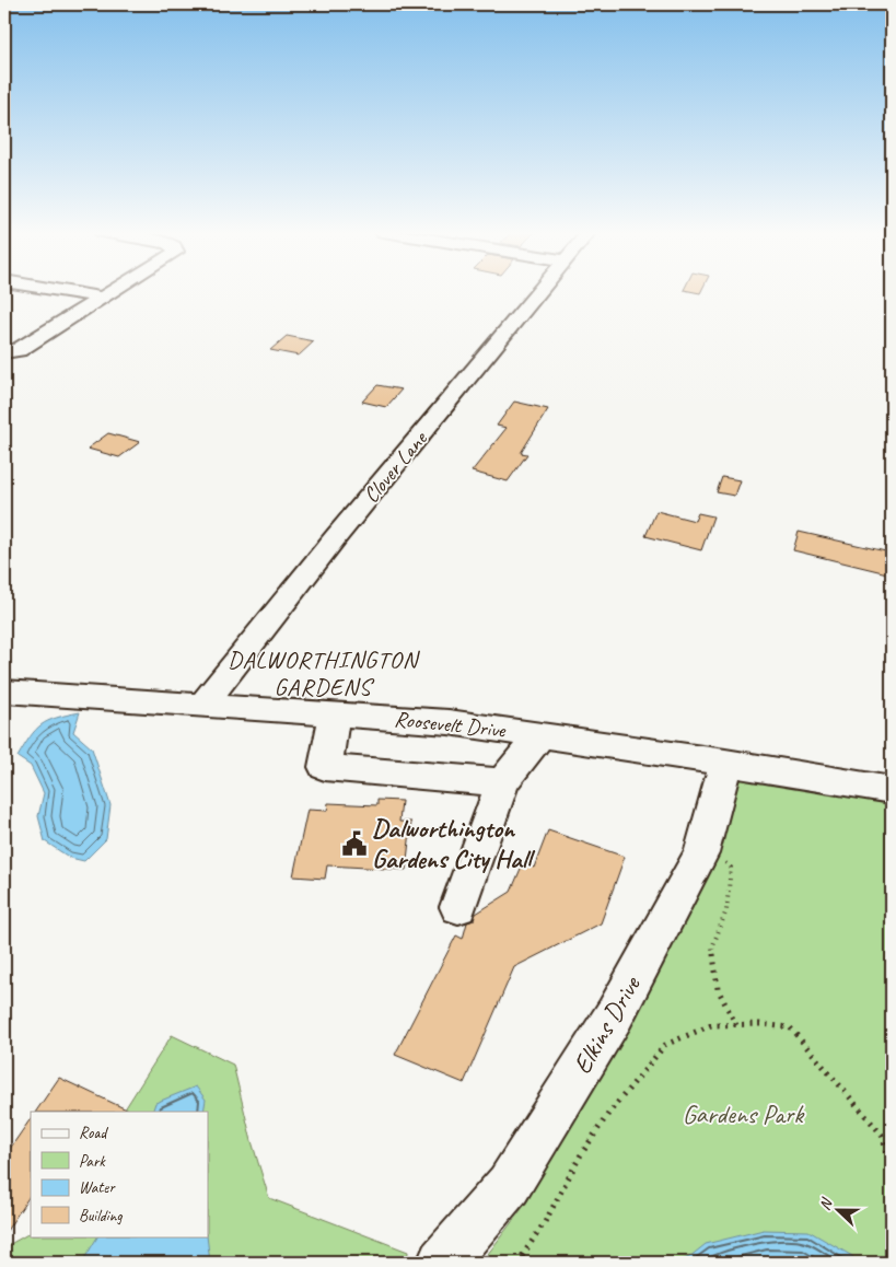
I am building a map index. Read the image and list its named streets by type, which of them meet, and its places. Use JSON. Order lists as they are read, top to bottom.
{
  "streets": {
    "street": ["Clover Lane", "Roosevelt Drive", "Elkins Drive"]
  },
  "crossings": [
    ["Clover Lane", "Roosevelt Drive"],
    ["Roosevelt Drive", "Elkins Drive"]
  ],
  "districts": ["DALWORTHINGTON GARDENS"],
  "parks": ["Gardens Park"],
  "places": {
    "public building": ["Dalworthington Gardens City Hall"]
  },
  "legend": [
    "Road",
    "Park",
    "Water",
    "Building"
  ],
  "north": "left"
}
